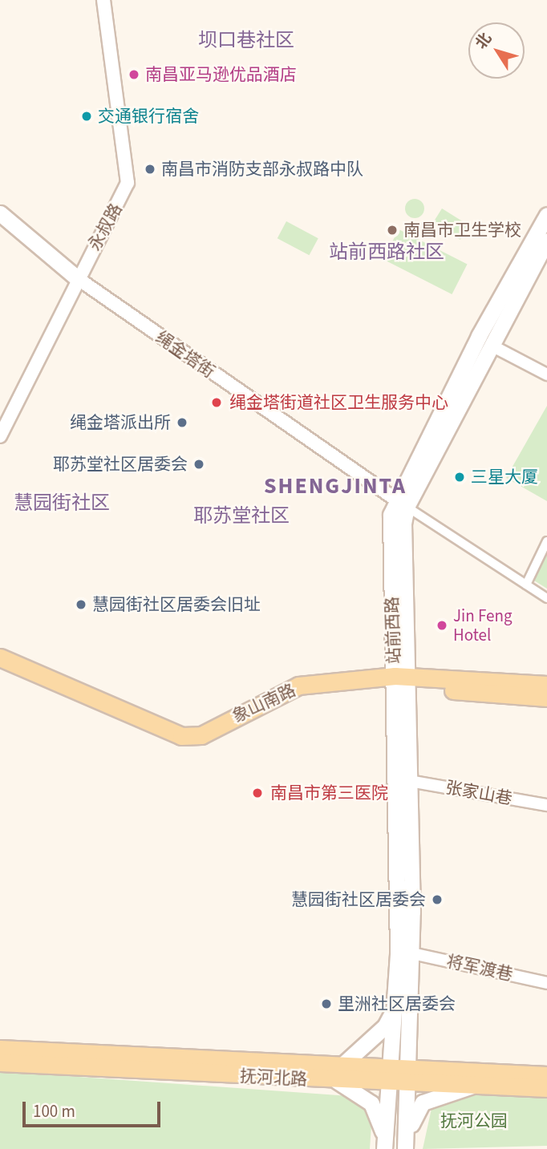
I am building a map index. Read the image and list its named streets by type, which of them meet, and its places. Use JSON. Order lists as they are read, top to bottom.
{
  "streets": {
    "main road": ["站前西路", "象山南路", "抚河北路"],
    "street": [
      "永叔路",
      "绳金塔街",
      "张家山巷",
      "将军渡巷"
    ]
  },
  "crossings": [
    ["永叔路", "绳金塔街"],
    ["绳金塔街", "站前西路"],
    ["站前西路", "象山南路"],
    ["站前西路", "张家山巷"],
    ["站前西路", "将军渡巷"],
    ["站前西路", "抚河北路"]
  ],
  "districts": [
    "坝口巷社区",
    "站前西路社区",
    "SHENGJINTA",
    "慧园街社区",
    "耶苏堂社区"
  ],
  "parks": ["抚河公园"],
  "places": [
    "南昌亚马逊优品酒店",
    "交通银行宿舍",
    "南昌市消防支部永叔路中队",
    "南昌市卫生学校",
    "绳金塔街道社区卫生服务中心",
    "绳金塔派出所",
    "耶苏堂社区居委会",
    "三星大厦",
    "慧园街社区居委会旧址",
    "Jin Feng Hotel",
    "南昌市第三医院",
    "慧园街社区居委会",
    "里洲社区居委会"
  ],
  "scale_bar": "100 m",
  "north": "top left"
}
